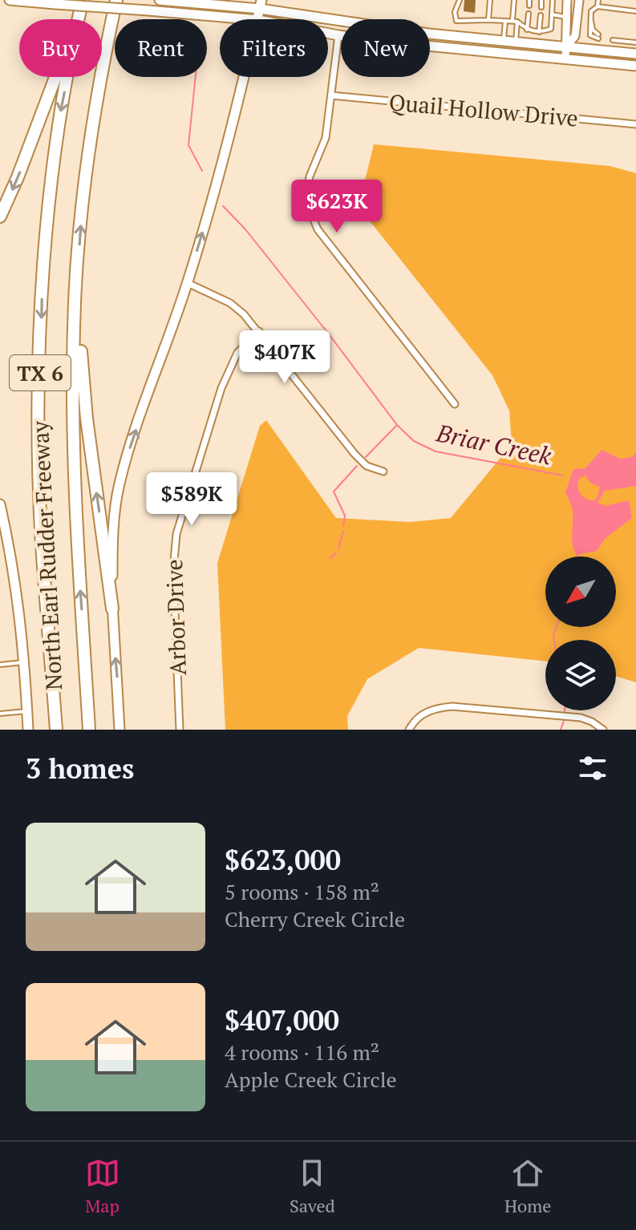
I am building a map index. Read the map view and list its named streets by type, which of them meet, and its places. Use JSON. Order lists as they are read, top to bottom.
{
  "streets": {
    "highway": ["TX 6", "North Earl Rudder Freeway"],
    "street": ["Quail Hollow Drive", "Arbor Drive"]
  },
  "water": ["Briar Creek"],
  "north": "bottom left",
  "page": {
    "chip": [
      "Buy",
      "Rent",
      "Filters",
      "New"
    ],
    "price": ["$623K", "$407K", "$589K"],
    "heading": "3 homes",
    "list": [
      {
        "name": "$623,000",
        "note": "5 rooms · 158 m² · Cherry Creek Circle"
      },
      {
        "name": "$407,000",
        "note": "4 rooms · 116 m² · Apple Creek Circle"
      }
    ],
    "tabs": ["Map", "Saved", "Home"]
  }
}
